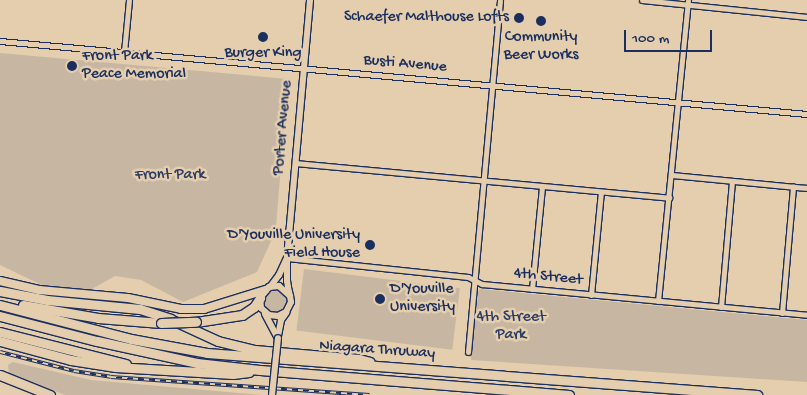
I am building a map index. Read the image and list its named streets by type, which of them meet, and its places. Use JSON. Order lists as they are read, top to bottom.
{
  "streets": {
    "highway": ["Niagara Thruway"],
    "street": ["Busti Avenue", "Porter Avenue", "4th Street"]
  },
  "crossings": [
    ["Busti Avenue", "Porter Avenue"],
    ["Porter Avenue", "4th Street"]
  ],
  "parks": ["Front Park", "4th Street Park"],
  "places": [
    "Schaefer Malthouse Lofts",
    "Community Beer Works",
    "Burger King",
    "Front Park Peace Memorial",
    "D'Youville University Field House",
    "D'Youville University"
  ],
  "scale_bar": "100 m"
}
